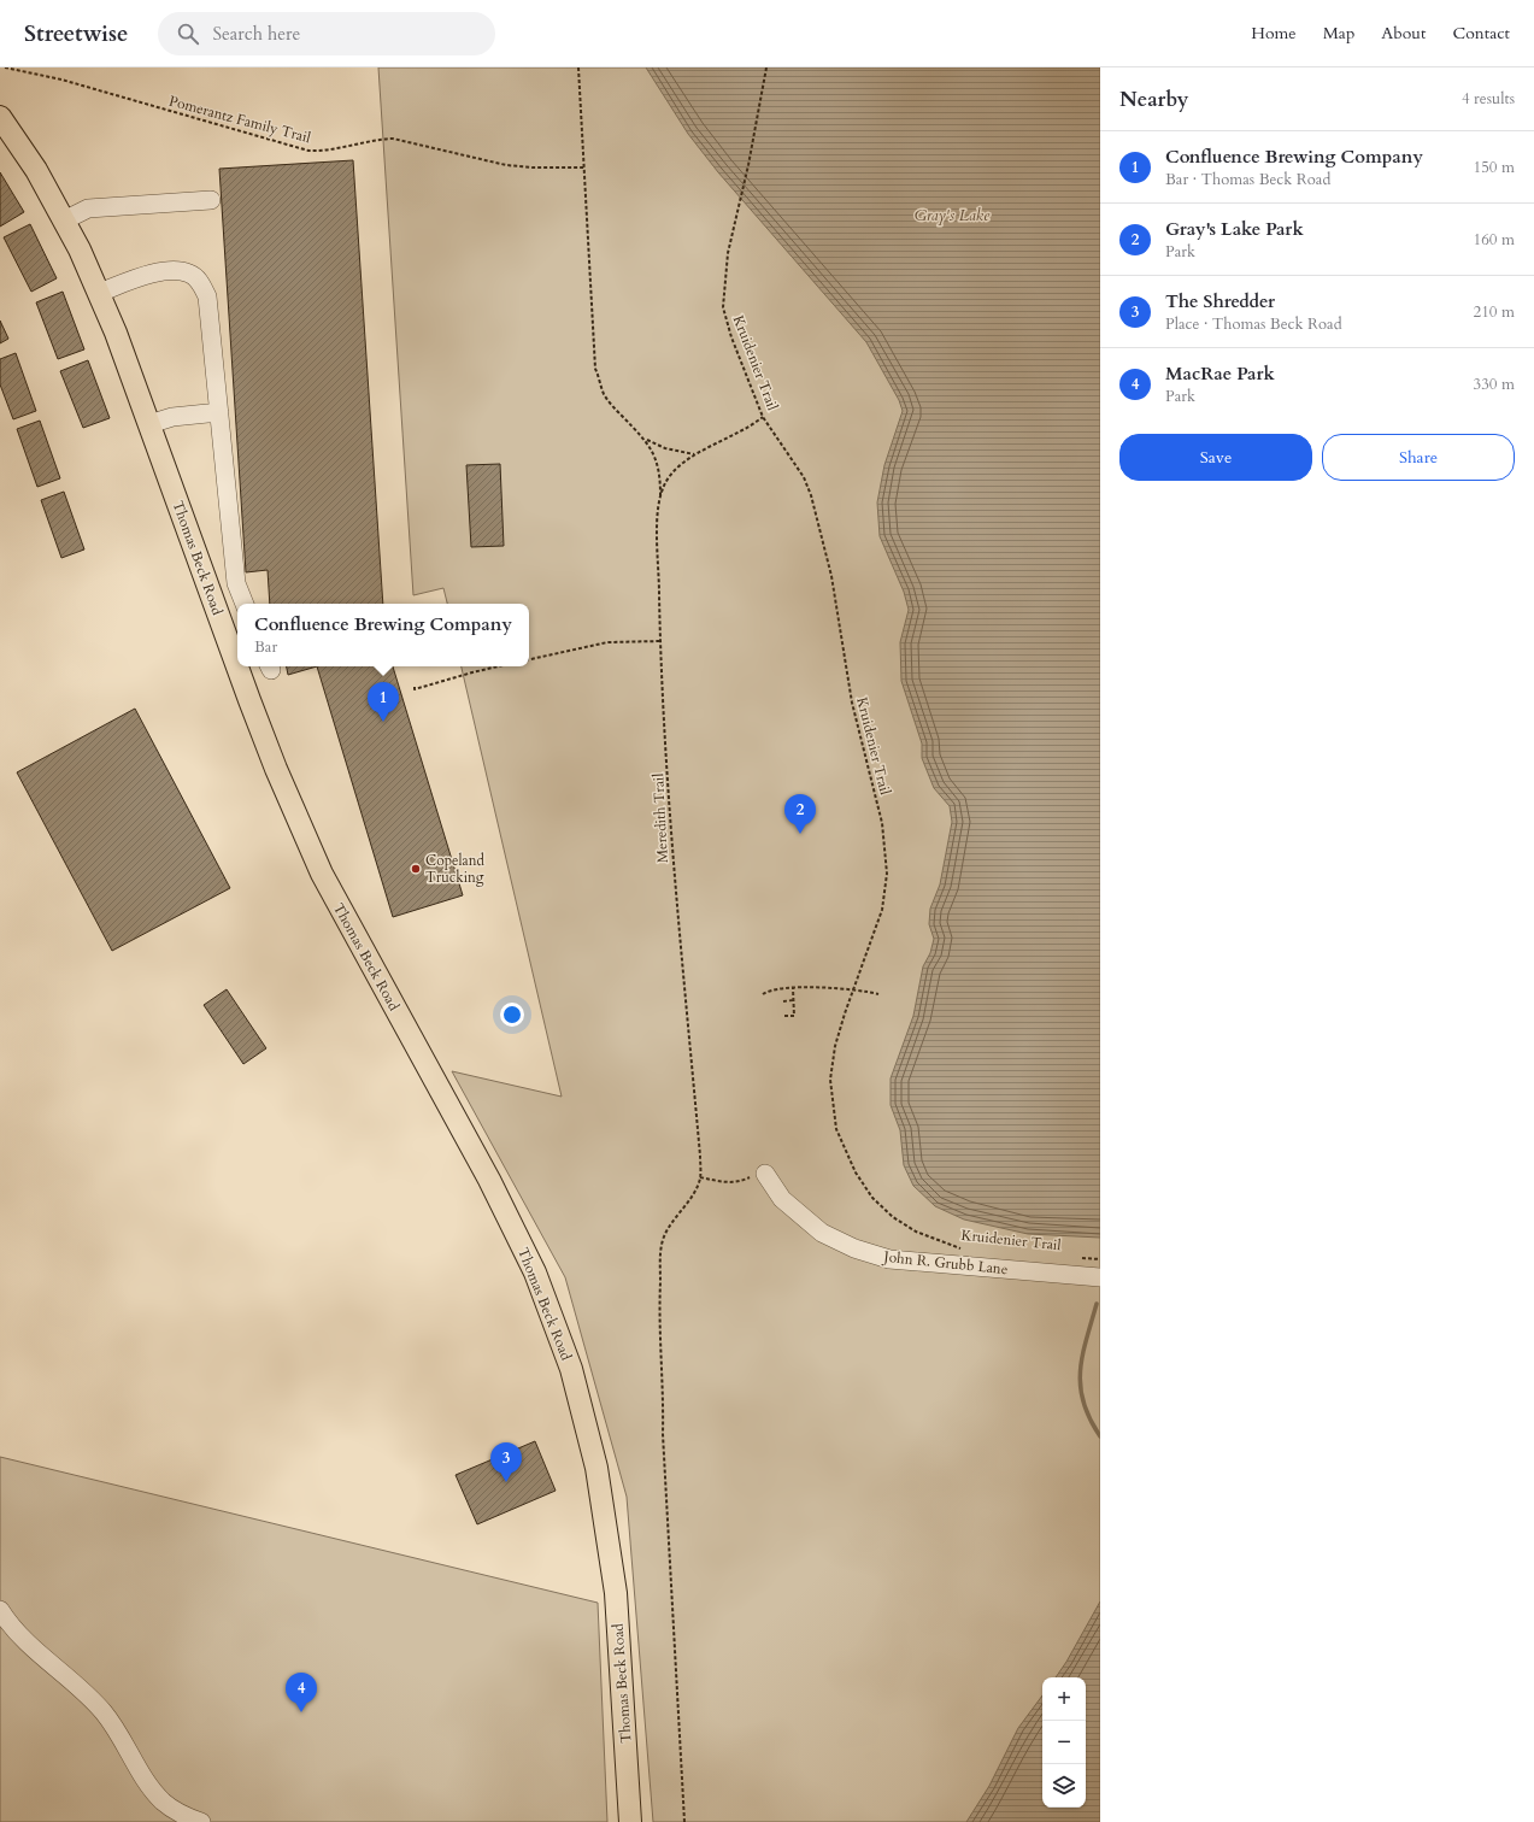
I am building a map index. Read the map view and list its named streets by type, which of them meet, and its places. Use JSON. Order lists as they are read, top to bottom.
{
  "streets": {
    "main road": ["Thomas Beck Road"],
    "lane": ["John R. Grubb Lane"],
    "path": ["Pomerantz Family Trail", "Kruidenier Trail", "Meredith Trail"]
  },
  "crossings": [
    ["Kruidenier Trail", "Meredith Trail"]
  ],
  "water": ["Gray's Lake"],
  "places": ["Copeland Trucking"],
  "page": {
    "header": "Streetwise",
    "search": "Search here",
    "nav": [
      "Home",
      "Map",
      "About",
      "Contact"
    ],
    "heading": ["Nearby", "4 results"],
    "list": [
      {
        "mark": "1",
        "name": "Confluence Brewing Company",
        "note": "Bar · Thomas Beck Road",
        "value": "150 m"
      },
      {
        "mark": "2",
        "name": "Gray's Lake Park",
        "note": "Park",
        "value": "160 m"
      },
      {
        "mark": "3",
        "name": "The Shredder",
        "note": "Place · Thomas Beck Road",
        "value": "210 m"
      },
      {
        "mark": "4",
        "name": "MacRae Park",
        "note": "Park",
        "value": "330 m"
      }
    ],
    "buttons": ["Save", "Share"],
    "popup": ["Confluence Brewing Company", "Bar"],
    "pins": [
      "1",
      "2",
      "3",
      "4"
    ],
    "map_buttons": ["+", "−"]
  }
}
